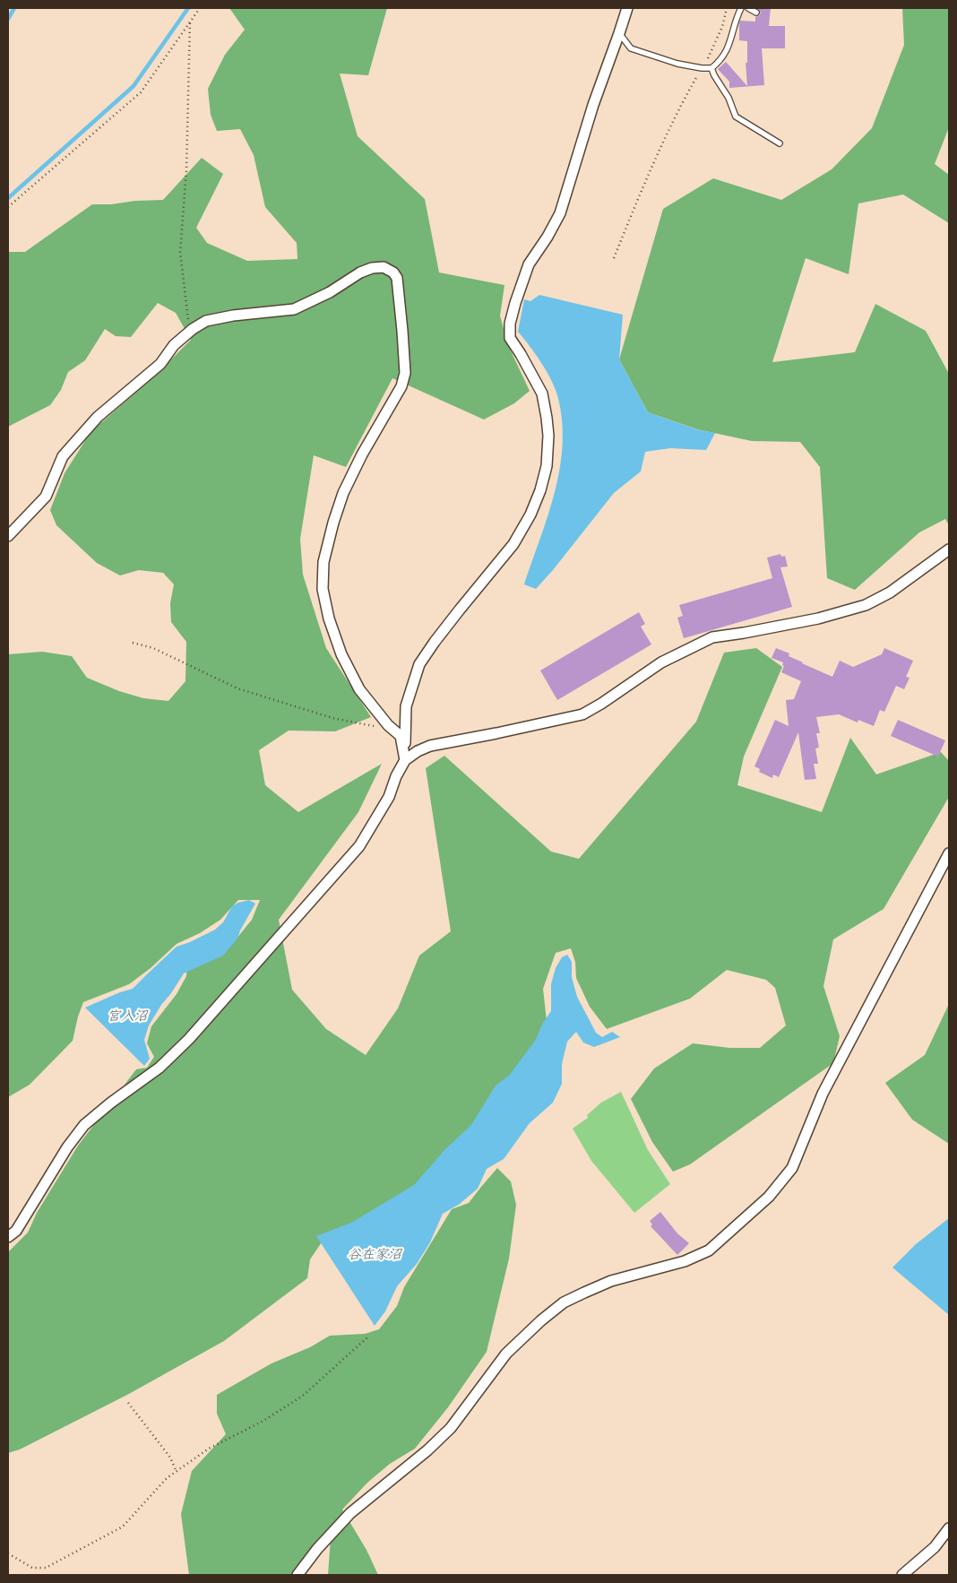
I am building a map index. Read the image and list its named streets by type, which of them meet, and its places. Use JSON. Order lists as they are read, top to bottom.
{
  "water": ["宮入沼", "谷在家沼"]
}
